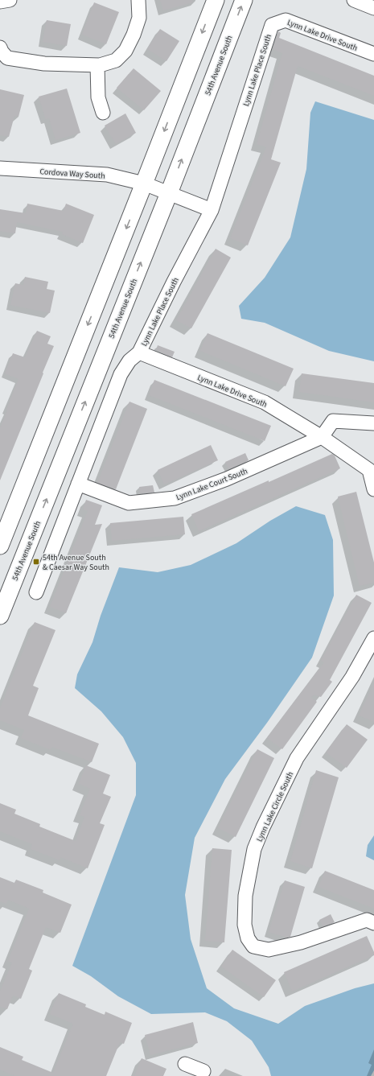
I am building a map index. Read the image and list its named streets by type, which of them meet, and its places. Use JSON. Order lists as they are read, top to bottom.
{
  "streets": {
    "main road": ["54th Avenue South"],
    "street": [
      "Lynn Lake Drive South",
      "Lynn Lake Place South",
      "Cordova Way South",
      "Lynn Lake Court South",
      "Lynn Lake Circle South"
    ]
  },
  "crossings": [
    ["Lynn Lake Drive South", "Lynn Lake Place South"],
    ["Lynn Lake Drive South", "Lynn Lake Court South"],
    ["Lynn Lake Place South", "Lynn Lake Court South"]
  ],
  "places": {
    "transit": ["54th Avenue South & Caesar Way South"]
  }
}
